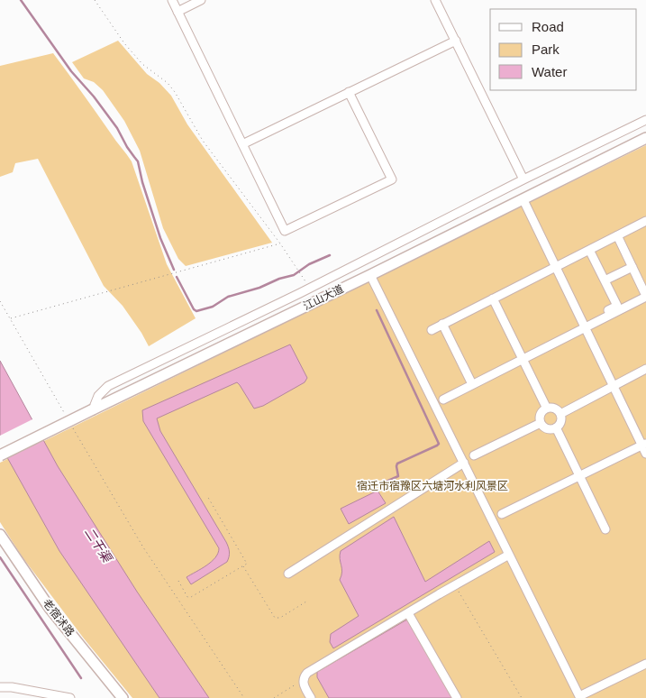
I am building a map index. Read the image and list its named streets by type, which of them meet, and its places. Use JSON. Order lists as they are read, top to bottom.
{
  "streets": {
    "main road": ["江山大道", "老宿沭路"]
  },
  "water": ["二干渠"],
  "parks": ["宿迁市宿豫区六塘河水利风景区"],
  "legend": ["Road", "Park", "Water"]
}
